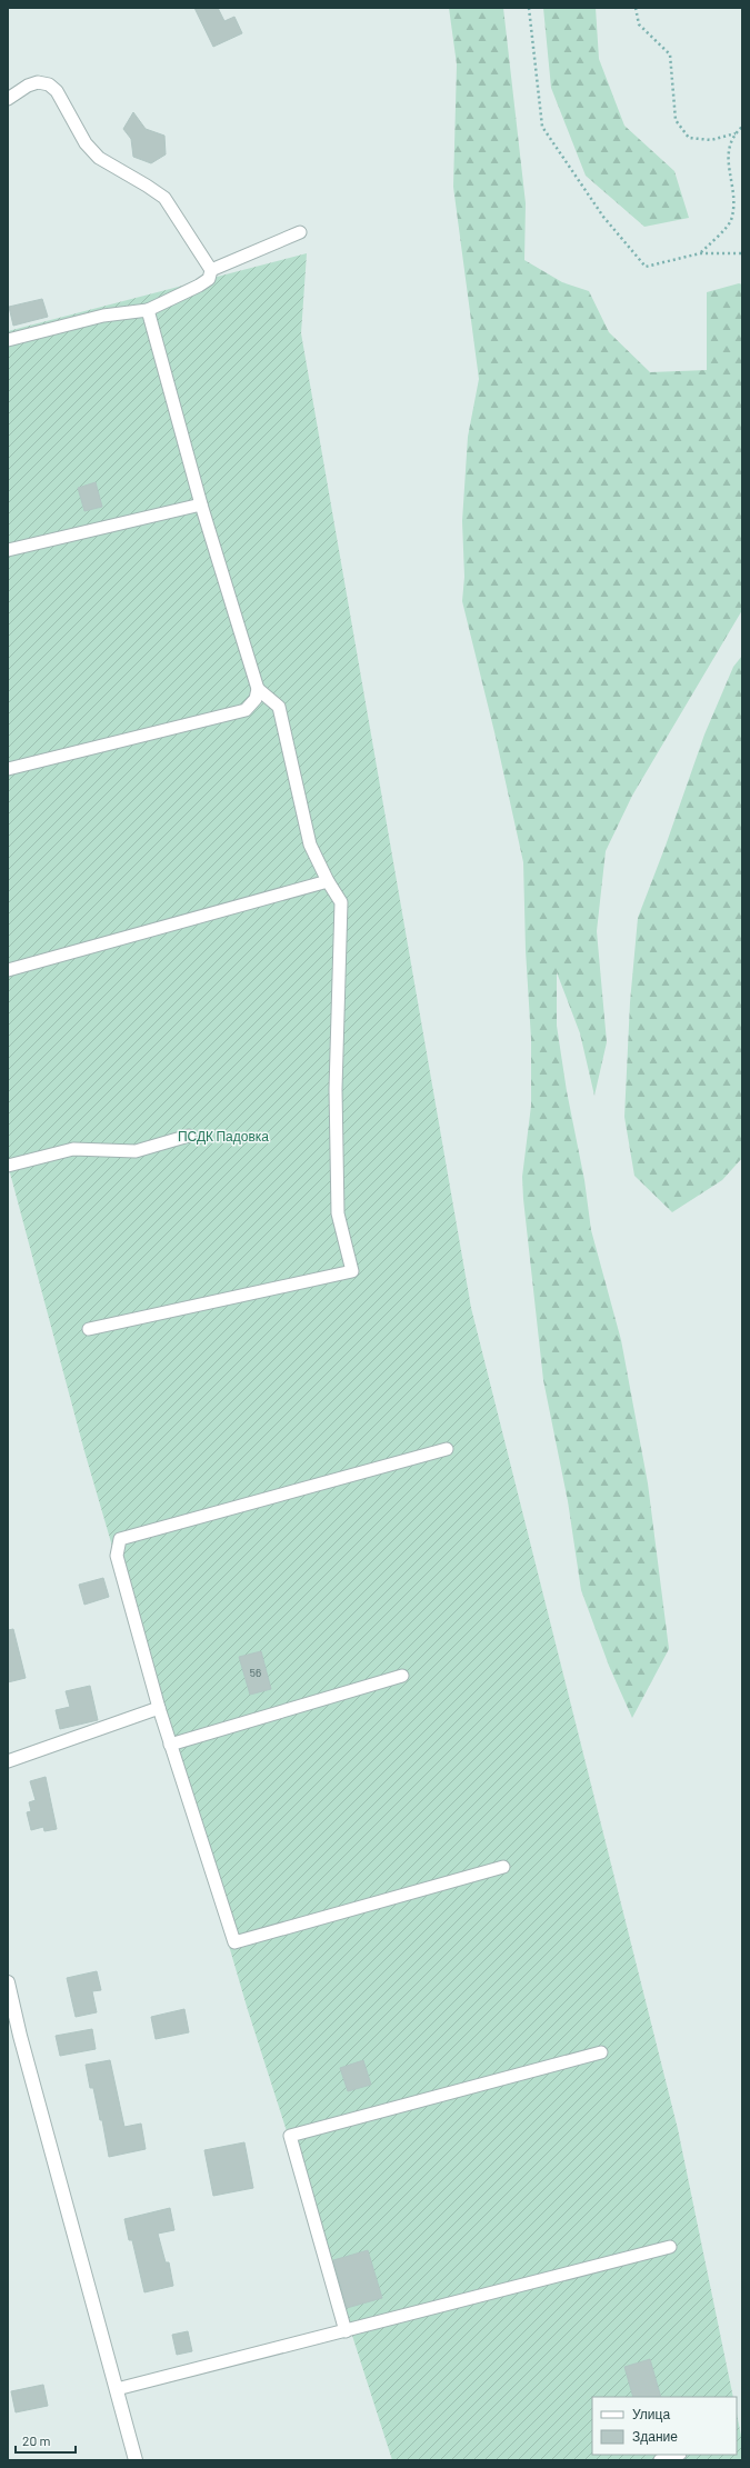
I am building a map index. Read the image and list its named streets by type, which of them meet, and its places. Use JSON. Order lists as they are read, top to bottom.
{
  "parks": ["ПСДК Падовка"],
  "house_numbers": ["56"],
  "legend": ["Улица", "Здание"],
  "scale_bar": "20 m"
}
